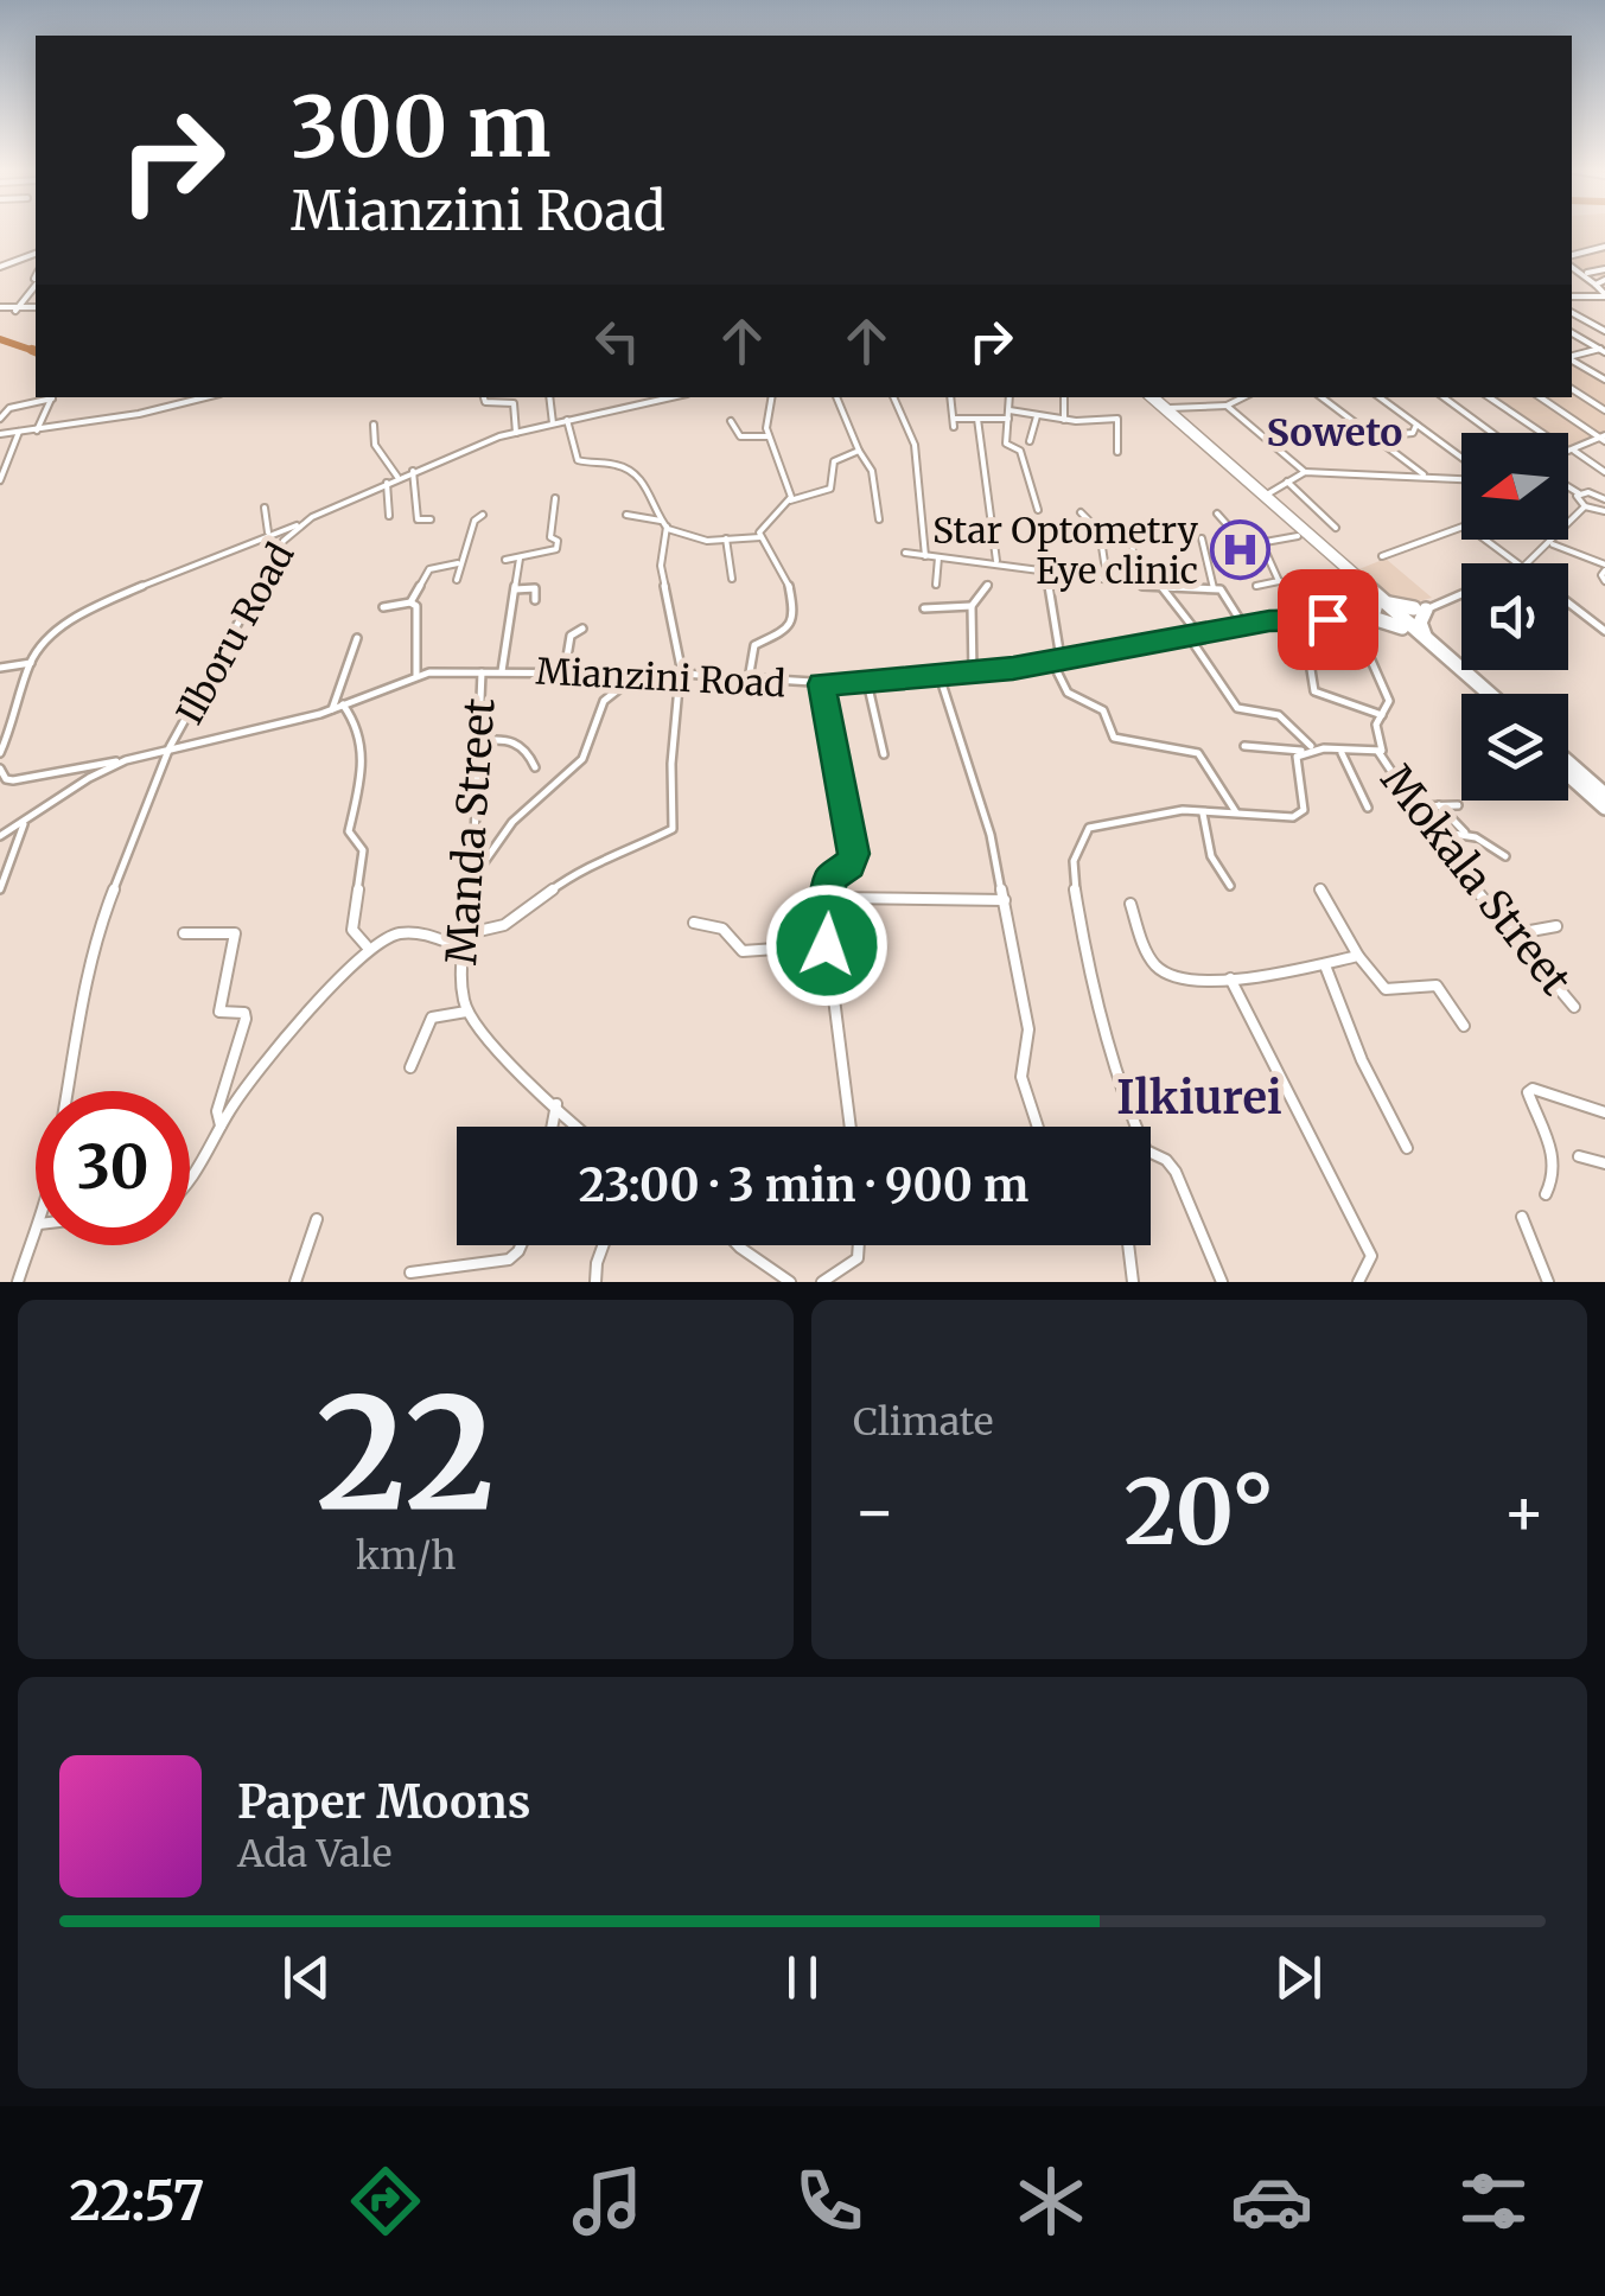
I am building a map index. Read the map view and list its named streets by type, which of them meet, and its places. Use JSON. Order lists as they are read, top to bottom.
{
  "streets": {
    "street": [
      "Ilboru Road",
      "Mianzini Road",
      "Manda Street",
      "Mokala Street"
    ]
  },
  "crossings": [
    ["Ilboru Road", "Mianzini Road"],
    ["Mianzini Road", "Manda Street"]
  ],
  "districts": ["Soweto", "Ilkiurei"],
  "places": {
    "hospital": ["Star Optometry Eye clinic"]
  },
  "north": "left",
  "page": {
    "turn": ["300 m", "Mianzini Road"],
    "limit": "30",
    "trip": "23:00 · 3 min · 900 m",
    "tile": [
      ["22", "km/h"],
      "Climate"
    ],
    "heat": ["−", "20°", "+"],
    "song": ["Paper Moons", "Ada Vale"],
    "tabs": "22:57"
  }
}
